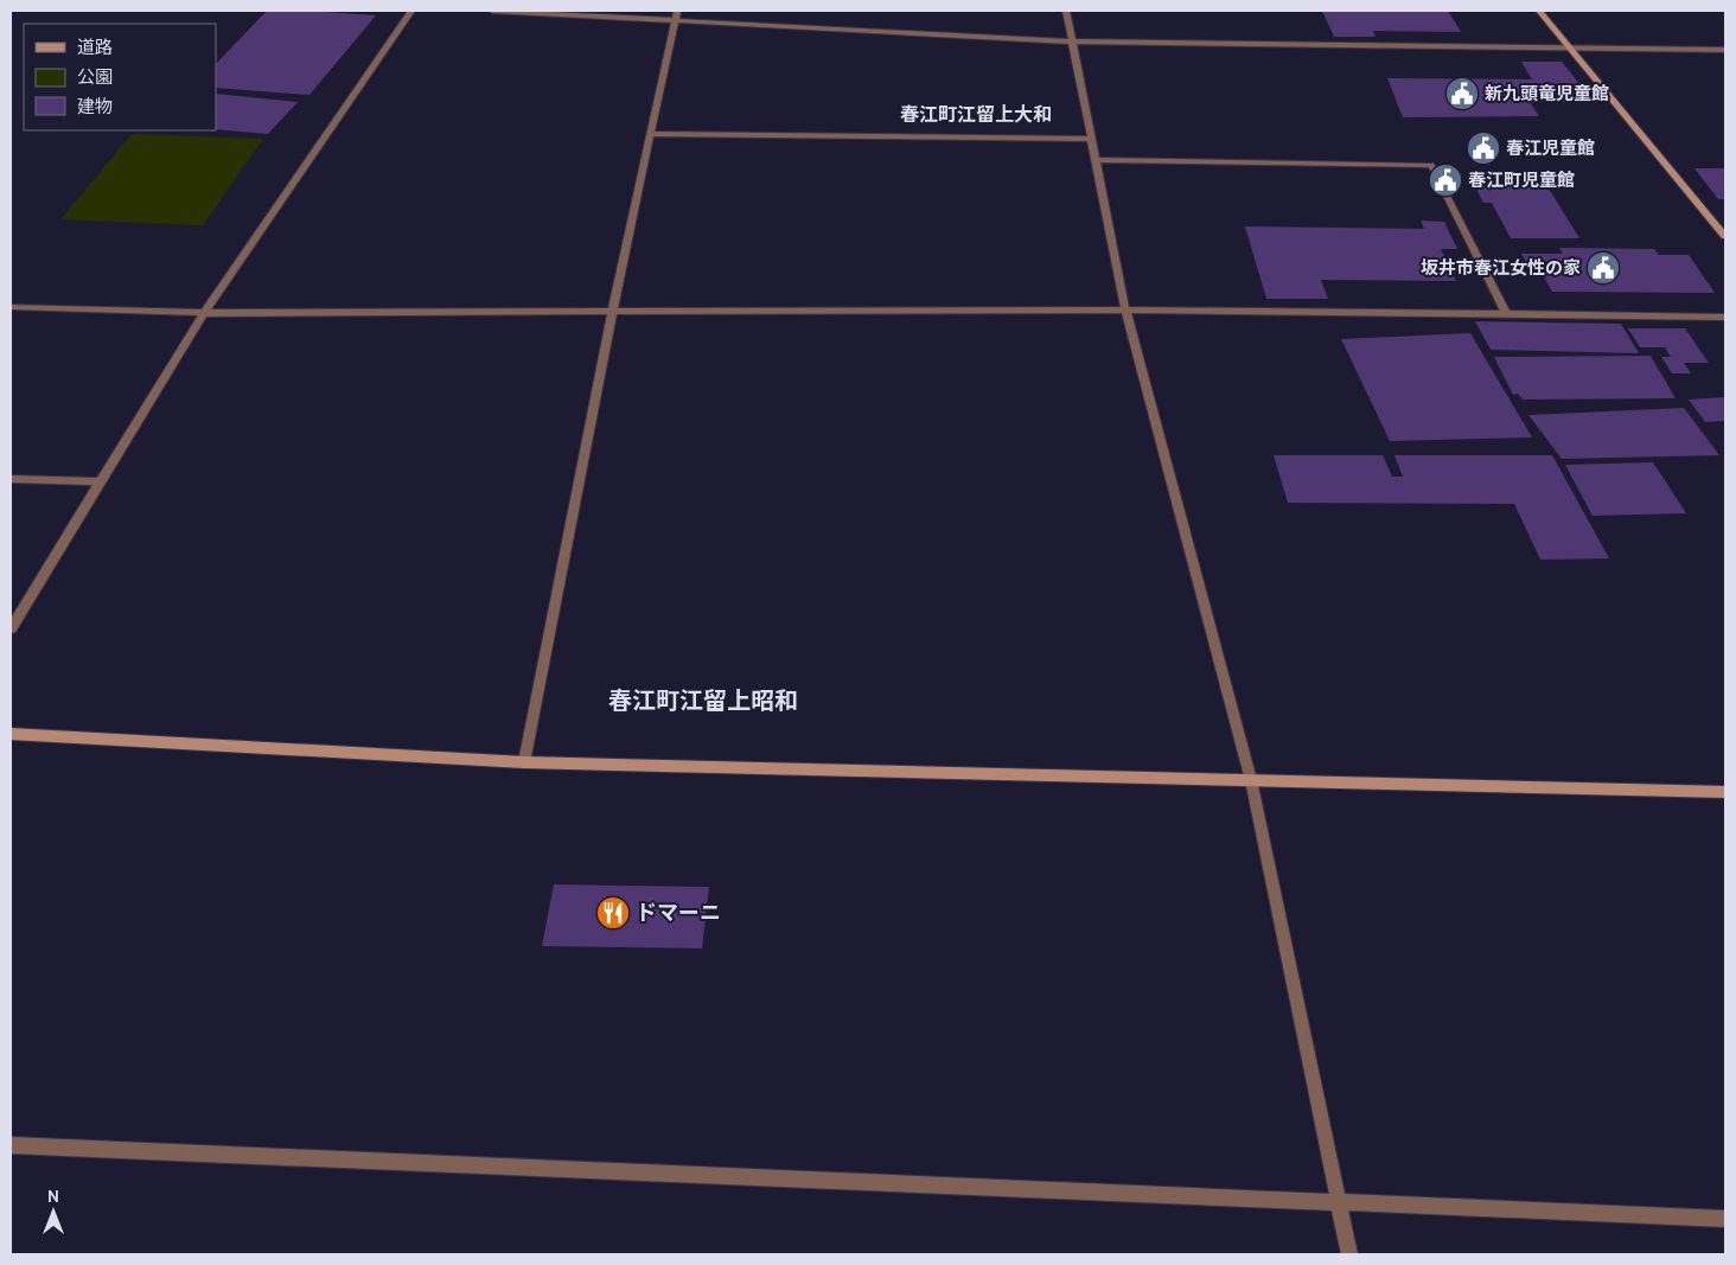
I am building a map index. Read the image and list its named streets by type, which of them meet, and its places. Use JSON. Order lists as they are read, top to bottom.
{
  "districts": ["春江町江留上大和", "春江町江留上昭和"],
  "places": {
    "public building": [
      "新九頭竜児童館",
      "春江児童館",
      "春江町児童館",
      "坂井市春江女性の家"
    ],
    "restaurant": ["ドマーニ"]
  },
  "legend": ["道路", "公園", "建物"],
  "north": "top"
}
